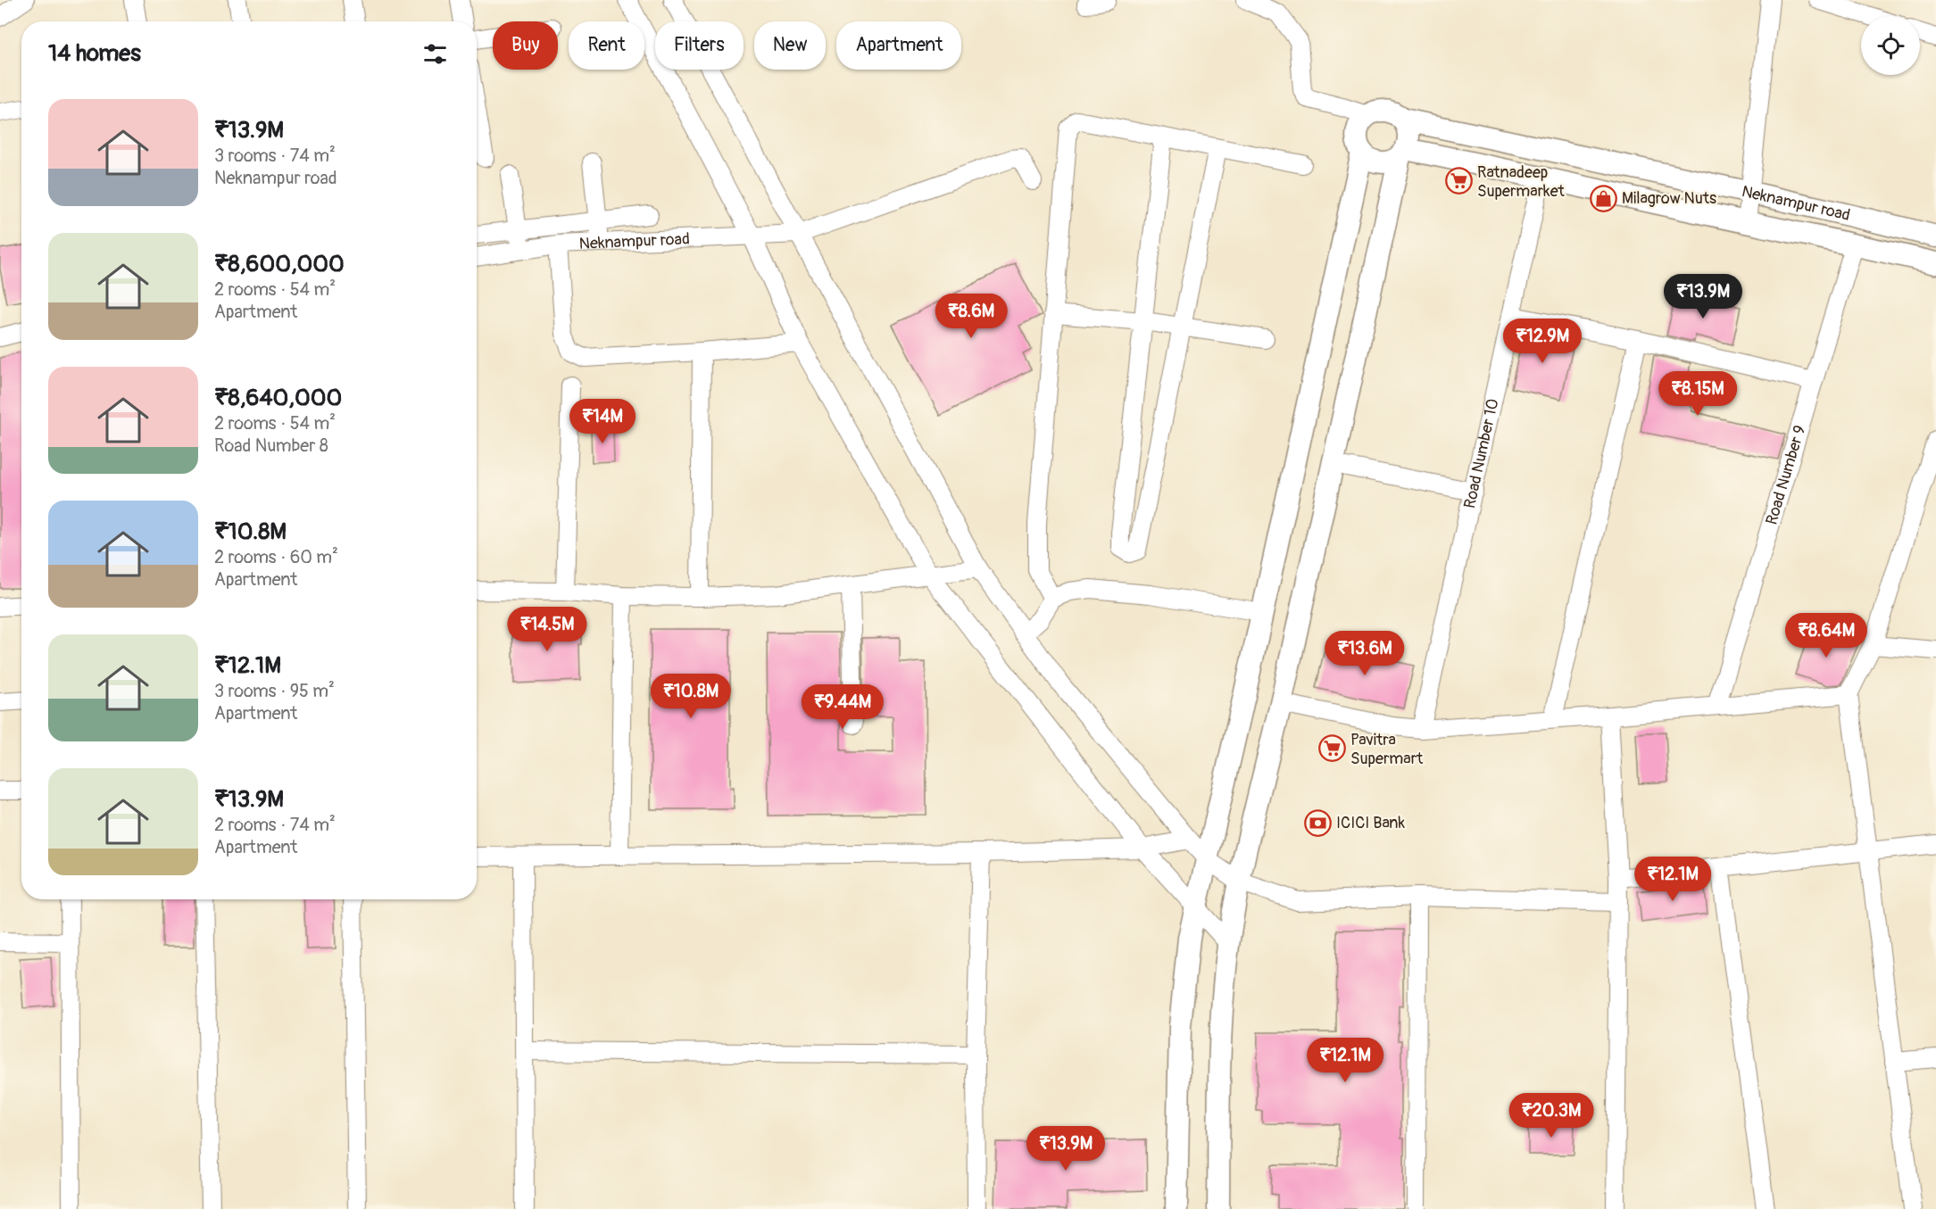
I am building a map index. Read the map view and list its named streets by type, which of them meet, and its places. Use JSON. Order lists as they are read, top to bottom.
{
  "streets": {
    "street": ["Neknampur road", "Road Number 10", "Road Number 9"]
  },
  "crossings": [
    ["Neknampur road", "Road Number 10"],
    ["Neknampur road", "Road Number 9"]
  ],
  "places": {
    "supermarket": ["Ratnadeep Supermarket", "Pavitra Supermart"],
    "shop": ["Milagrow Nuts"],
    "bank": ["ICICI Bank"]
  },
  "page": {
    "chip": [
      "Buy",
      "Rent",
      "Filters",
      "New",
      "Apartment"
    ],
    "heading": "14 homes",
    "list": [
      {
        "name": "₹13.9M",
        "note": "3 rooms · 74 m² · Neknampur road"
      },
      {
        "name": "₹8,600,000",
        "note": "2 rooms · 54 m² · Apartment"
      },
      {
        "name": "₹8,640,000",
        "note": "2 rooms · 54 m² · Road Number 8"
      },
      {
        "name": "₹10.8M",
        "note": "2 rooms · 60 m² · Apartment"
      },
      {
        "name": "₹12.1M",
        "note": "3 rooms · 95 m² · Apartment"
      },
      {
        "name": "₹13.9M",
        "note": "2 rooms · 74 m² · Apartment"
      }
    ],
    "price": [
      "₹13.9M",
      "₹8.6M",
      "₹12.9M",
      "₹8.15M",
      "₹14M",
      "₹14.5M",
      "₹8.64M",
      "₹13.6M",
      "₹10.8M",
      "₹9.44M",
      "₹12.1M",
      "₹12.1M",
      "₹20.3M",
      "₹13.9M"
    ]
  }
}
